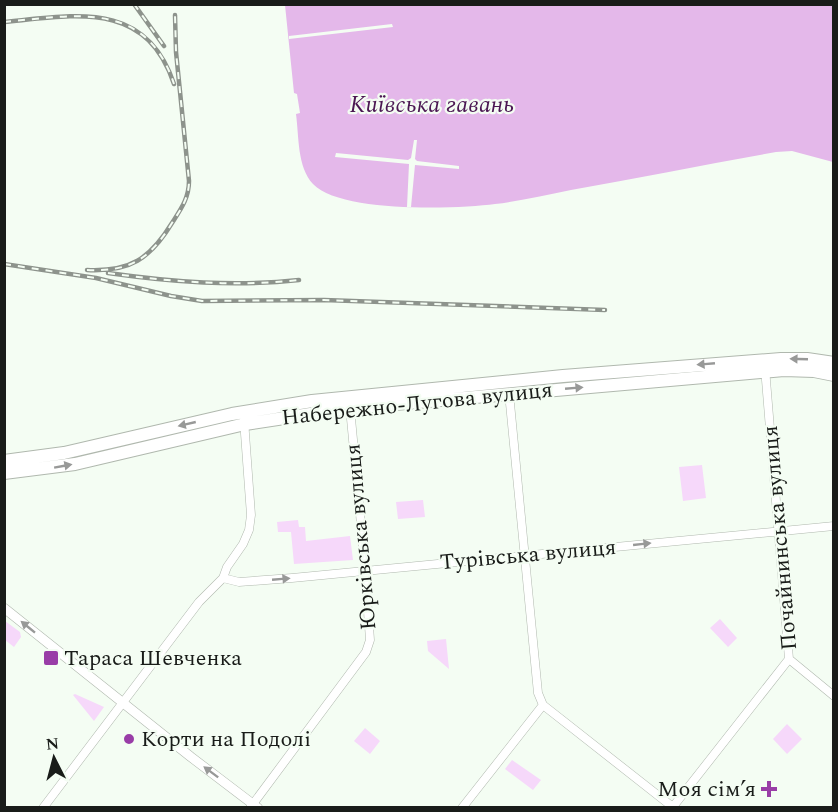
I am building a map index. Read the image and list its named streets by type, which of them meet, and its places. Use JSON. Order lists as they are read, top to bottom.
{
  "streets": {
    "main road": ["Набережно-Лугова вулиця"],
    "street": ["Юрківська вулиця", "Почайнинська вулиця", "Турівська вулиця"]
  },
  "crossings": [
    ["Набережно-Лугова вулиця", "Юрківська вулиця"],
    ["Набережно-Лугова вулиця", "Почайнинська вулиця"],
    ["Юрківська вулиця", "Турівська вулиця"],
    ["Почайнинська вулиця", "Турівська вулиця"]
  ],
  "one_way": ["Турівська вулиця"],
  "water": ["Київська гавань"],
  "places": {
    "transit": ["Тараса Шевченка"],
    "other": ["Корти на Подолі"],
    "health": ["Моя сім’я"]
  },
  "north": "top"
}
